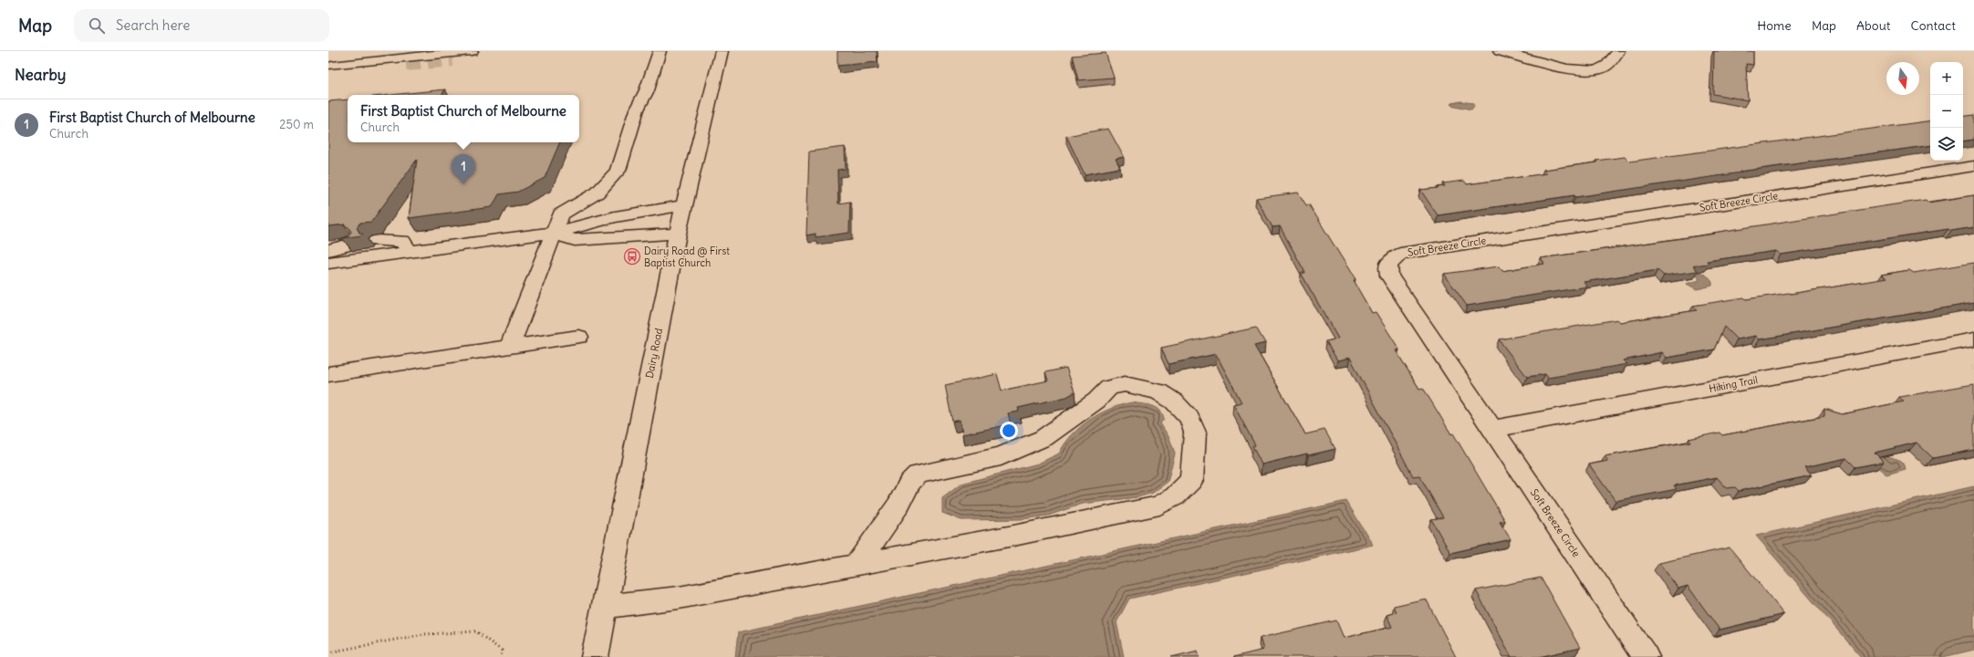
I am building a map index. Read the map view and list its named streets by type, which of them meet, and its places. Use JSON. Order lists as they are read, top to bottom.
{
  "streets": {
    "street": ["Soft Breeze Circle", "Dairy Road", "Hiking Trail"]
  },
  "crossings": [
    ["Soft Breeze Circle", "Hiking Trail"]
  ],
  "places": {
    "bus stop": ["Dairy Road @ First Baptist Church"]
  },
  "north": "bottom",
  "page": {
    "header": "Map",
    "search": "Search here",
    "nav": [
      "Home",
      "Map",
      "About",
      "Contact"
    ],
    "heading": "Nearby",
    "map_buttons": ["+", "−"],
    "popup": ["First Baptist Church of Melbourne", "Church"],
    "list": [
      {
        "mark": "1",
        "name": "First Baptist Church of Melbourne",
        "note": "Church",
        "value": "250 m"
      }
    ],
    "pins": "1"
  }
}
